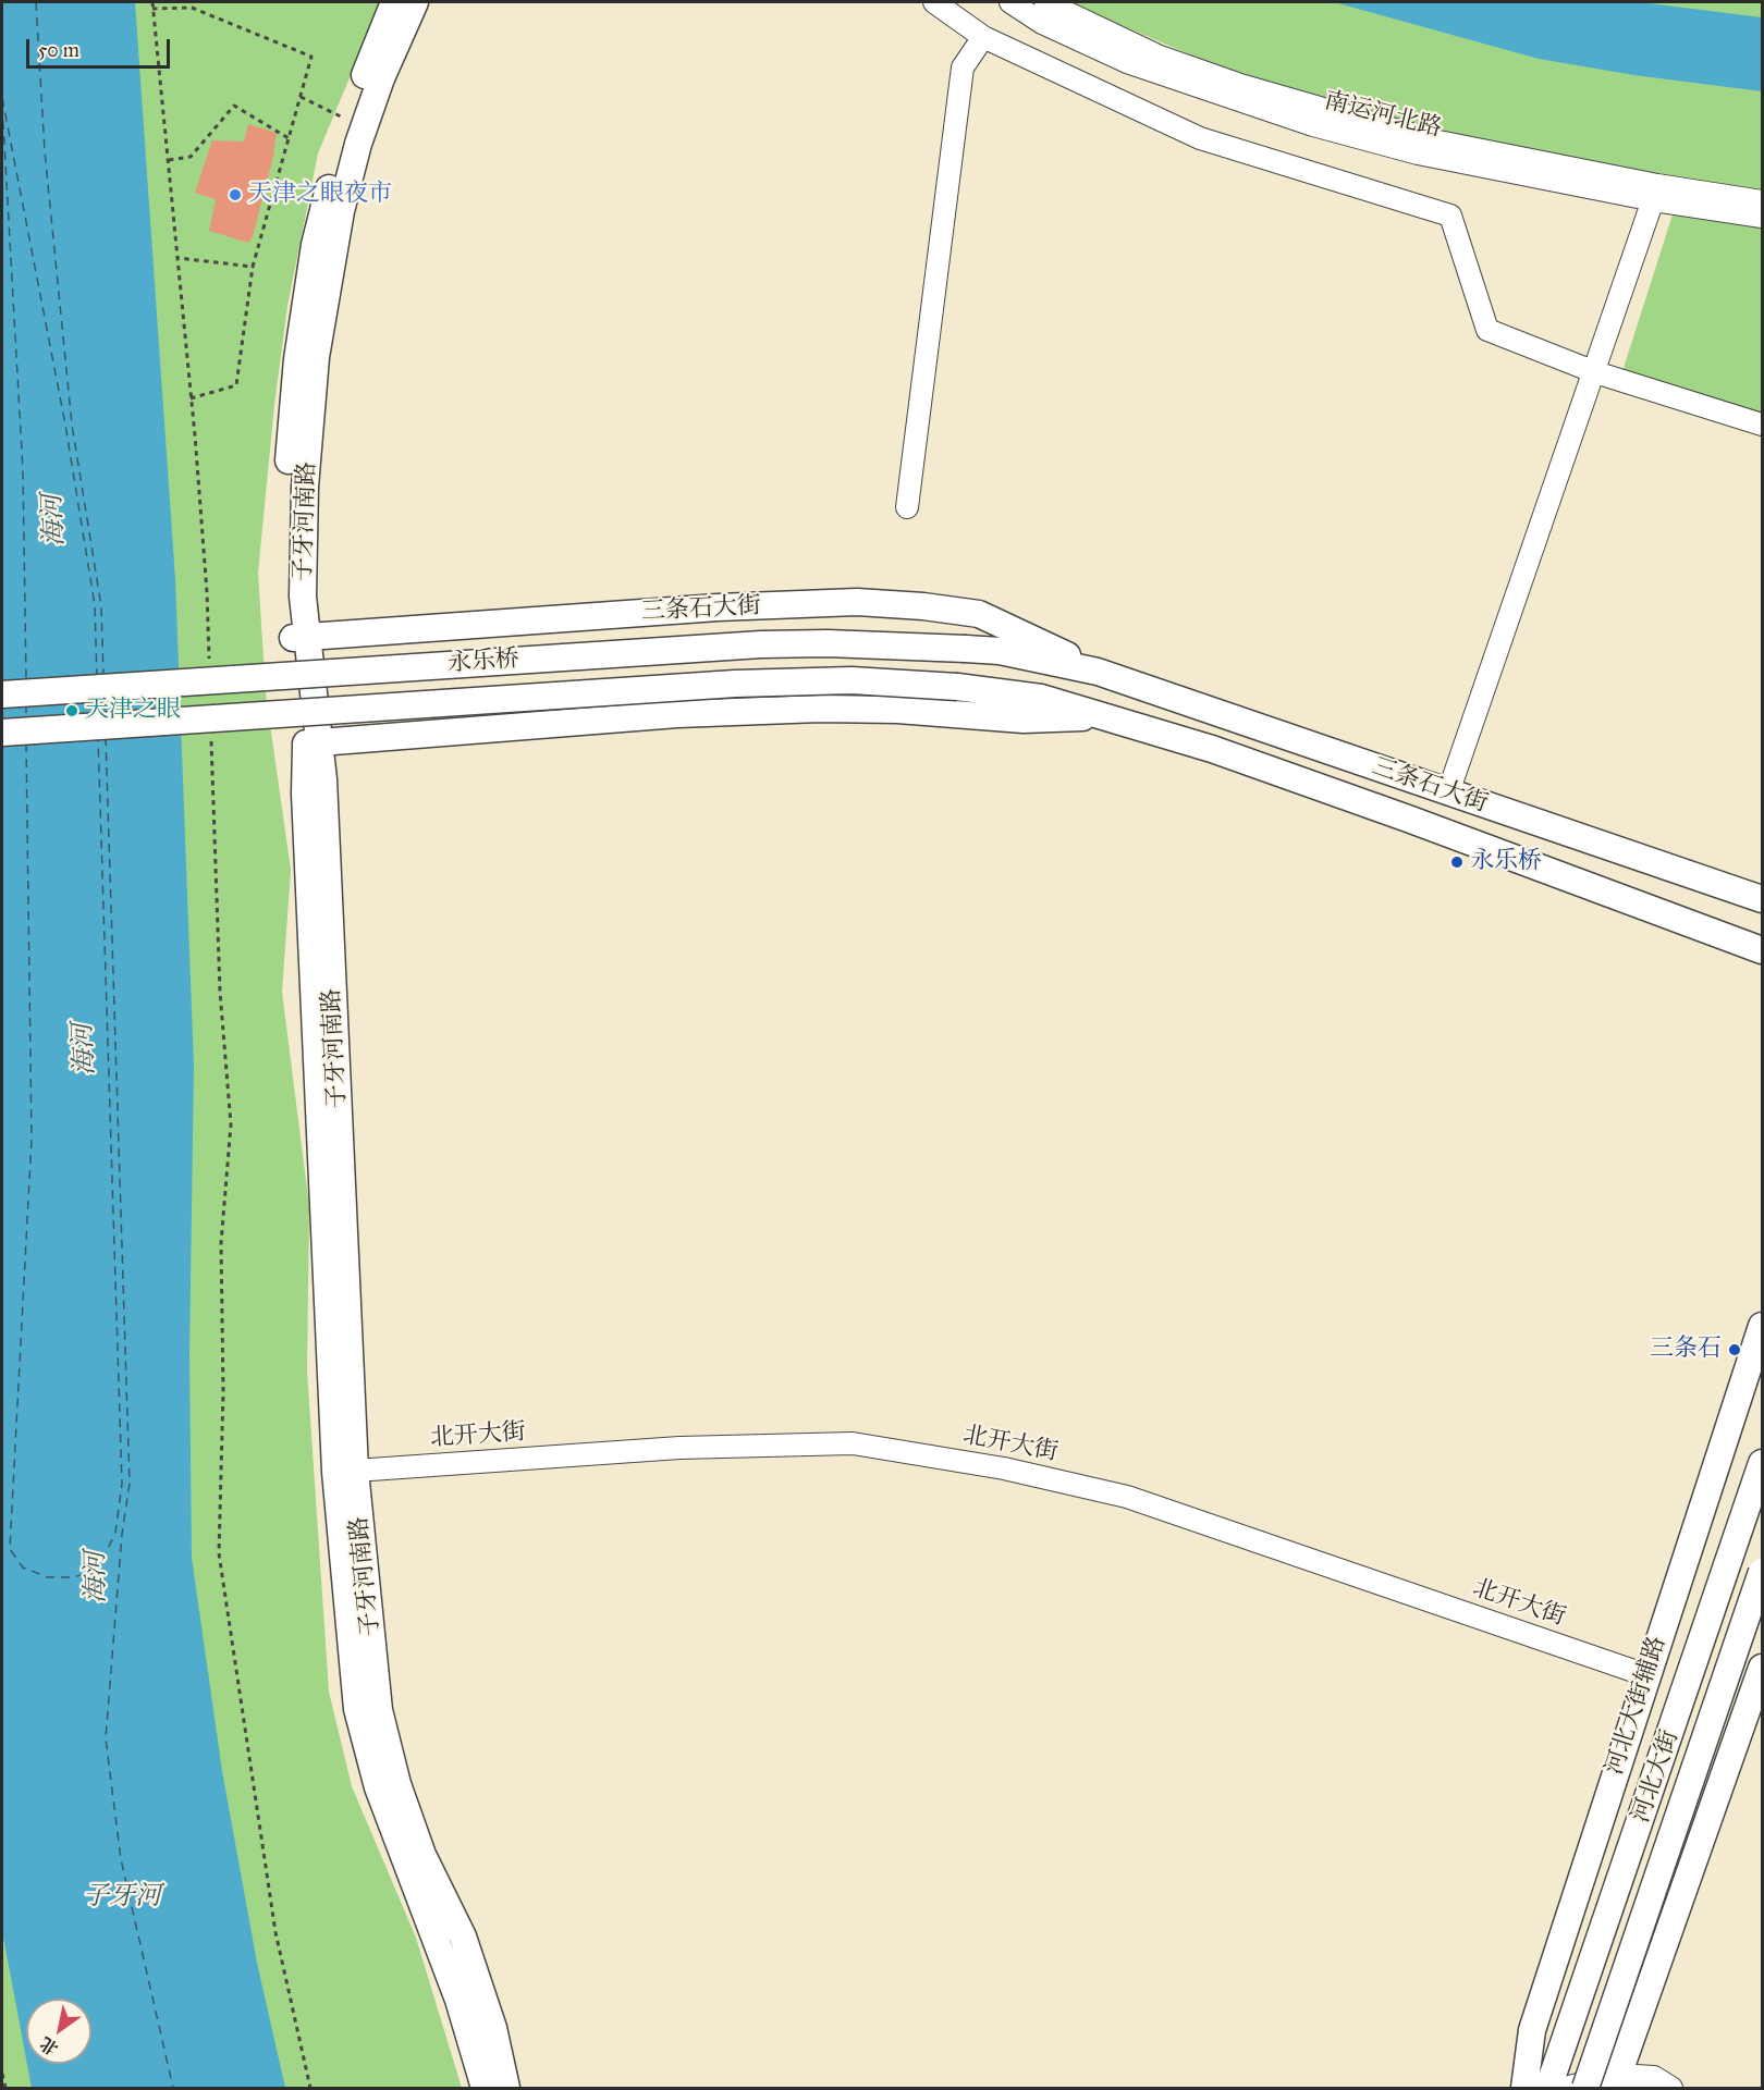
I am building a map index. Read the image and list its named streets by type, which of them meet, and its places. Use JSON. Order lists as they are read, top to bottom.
{
  "streets": {
    "main road": [
      "子牙河南路",
      "三条石大街",
      "永乐桥",
      "河北大街辅路",
      "河北大街"
    ],
    "street": ["南运河北路", "北开大街"]
  },
  "crossings": [
    ["子牙河南路", "三条石大街"],
    ["子牙河南路", "北开大街"],
    ["三条石大街", "永乐桥"],
    ["北开大街", "河北大街辅路"]
  ],
  "water": ["海河", "子牙河"],
  "places": [
    "天津之眼夜市",
    "天津之眼",
    "永乐桥",
    "三条石"
  ],
  "scale_bar": "50 m",
  "north": "bottom left"
}
